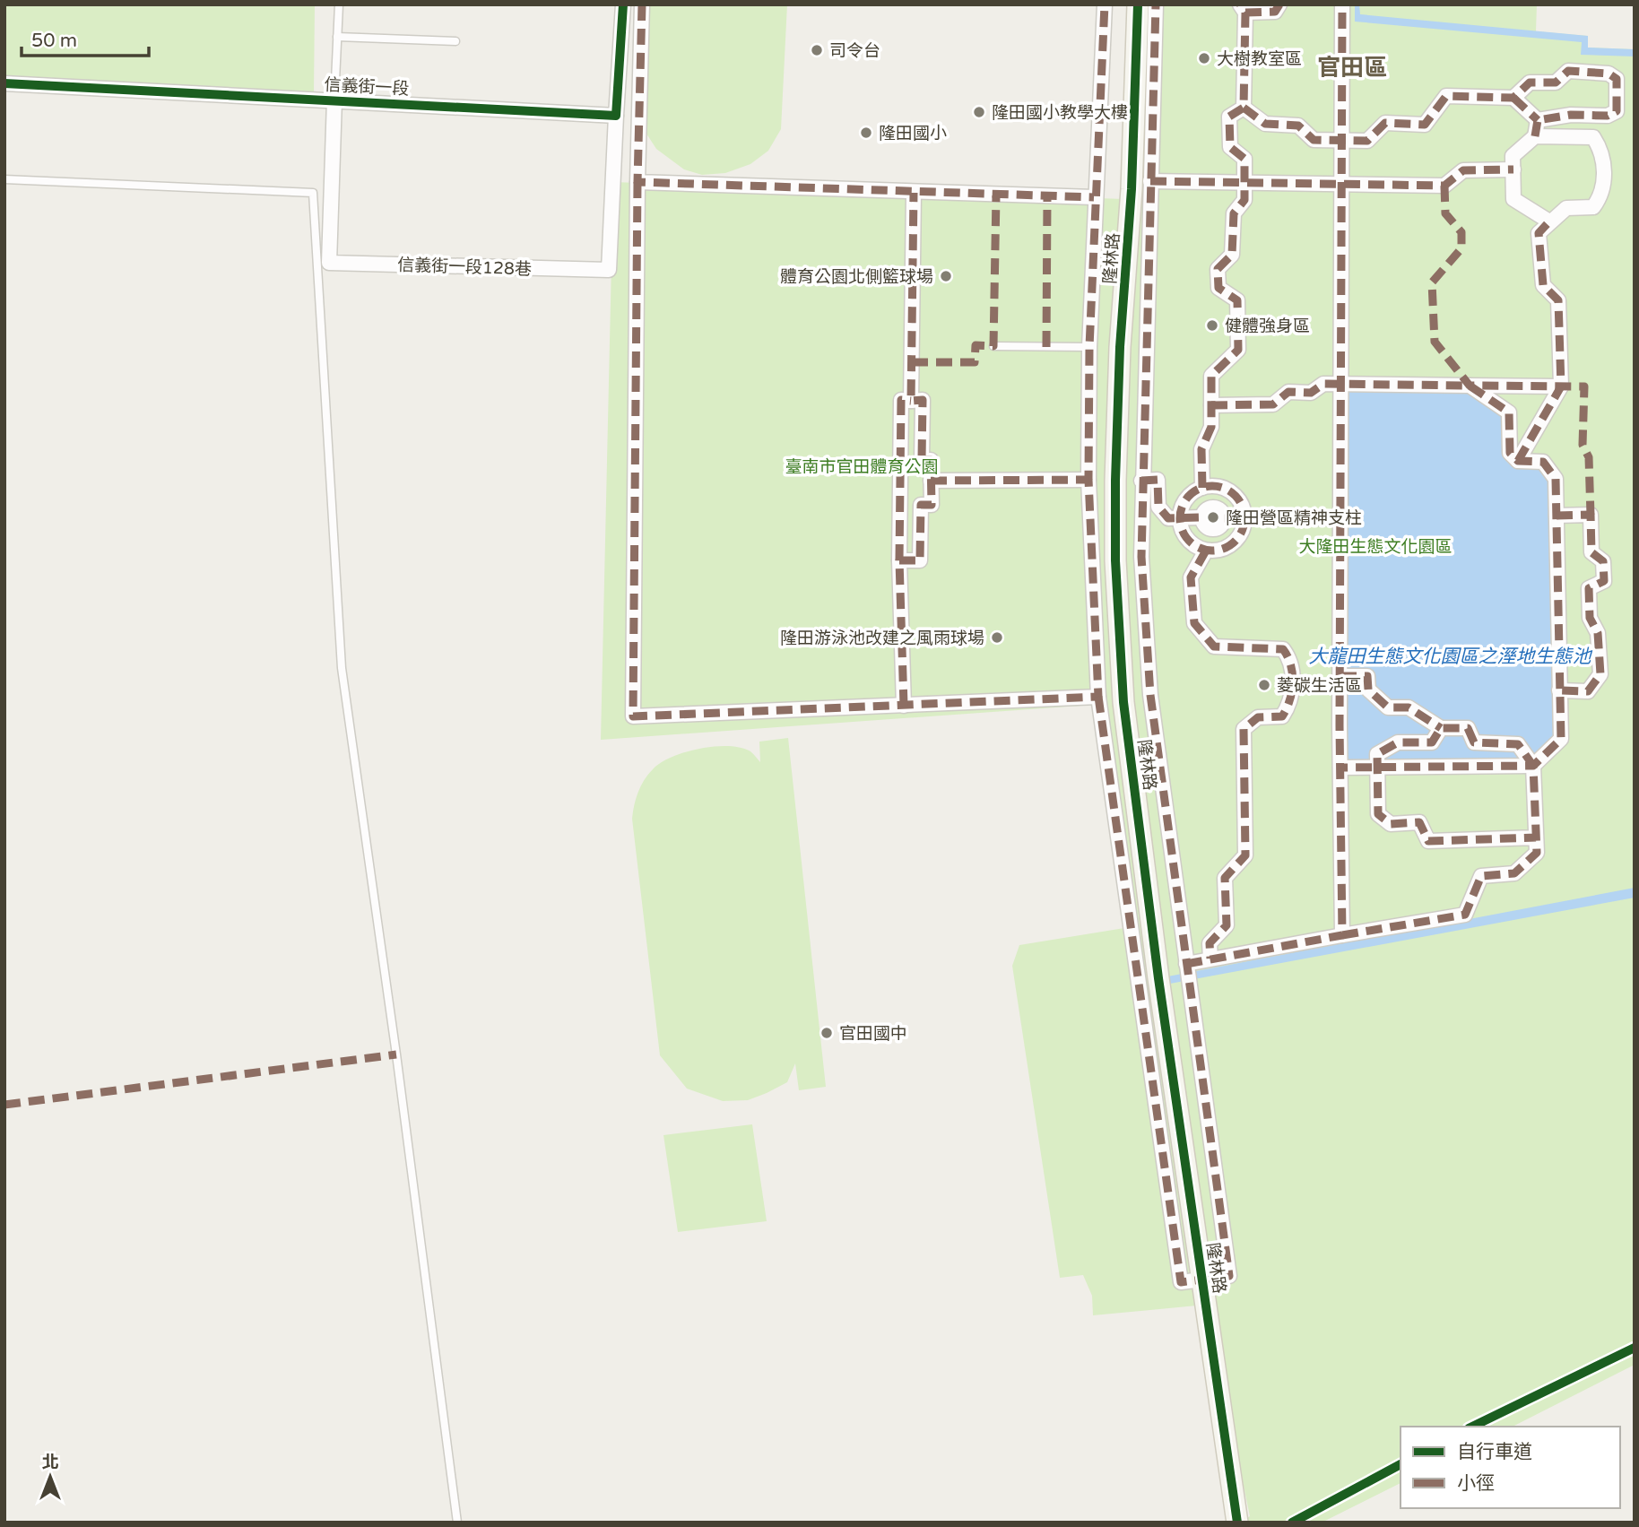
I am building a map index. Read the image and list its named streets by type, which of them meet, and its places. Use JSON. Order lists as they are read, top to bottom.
{
  "streets": {
    "street": ["信義街一段", "隆林路", "信義街一段128巷"]
  },
  "crossings": [
    ["信義街一段", "信義街一段128巷"]
  ],
  "districts": ["官田區"],
  "water": ["大龍田生態文化園區之溼地生態池"],
  "parks": ["臺南市官田體育公園", "大隆田生態文化園區"],
  "places": [
    "司令台",
    "大樹教室區",
    "隆田國小教學大樓",
    "隆田國小",
    "體育公園北側籃球場",
    "健體強身區",
    "隆田營區精神支柱",
    "隆田游泳池改建之風雨球場",
    "菱碳生活區",
    "官田國中"
  ],
  "legend": ["自行車道", "小徑"],
  "scale_bar": "50 m",
  "north": "top"
}
